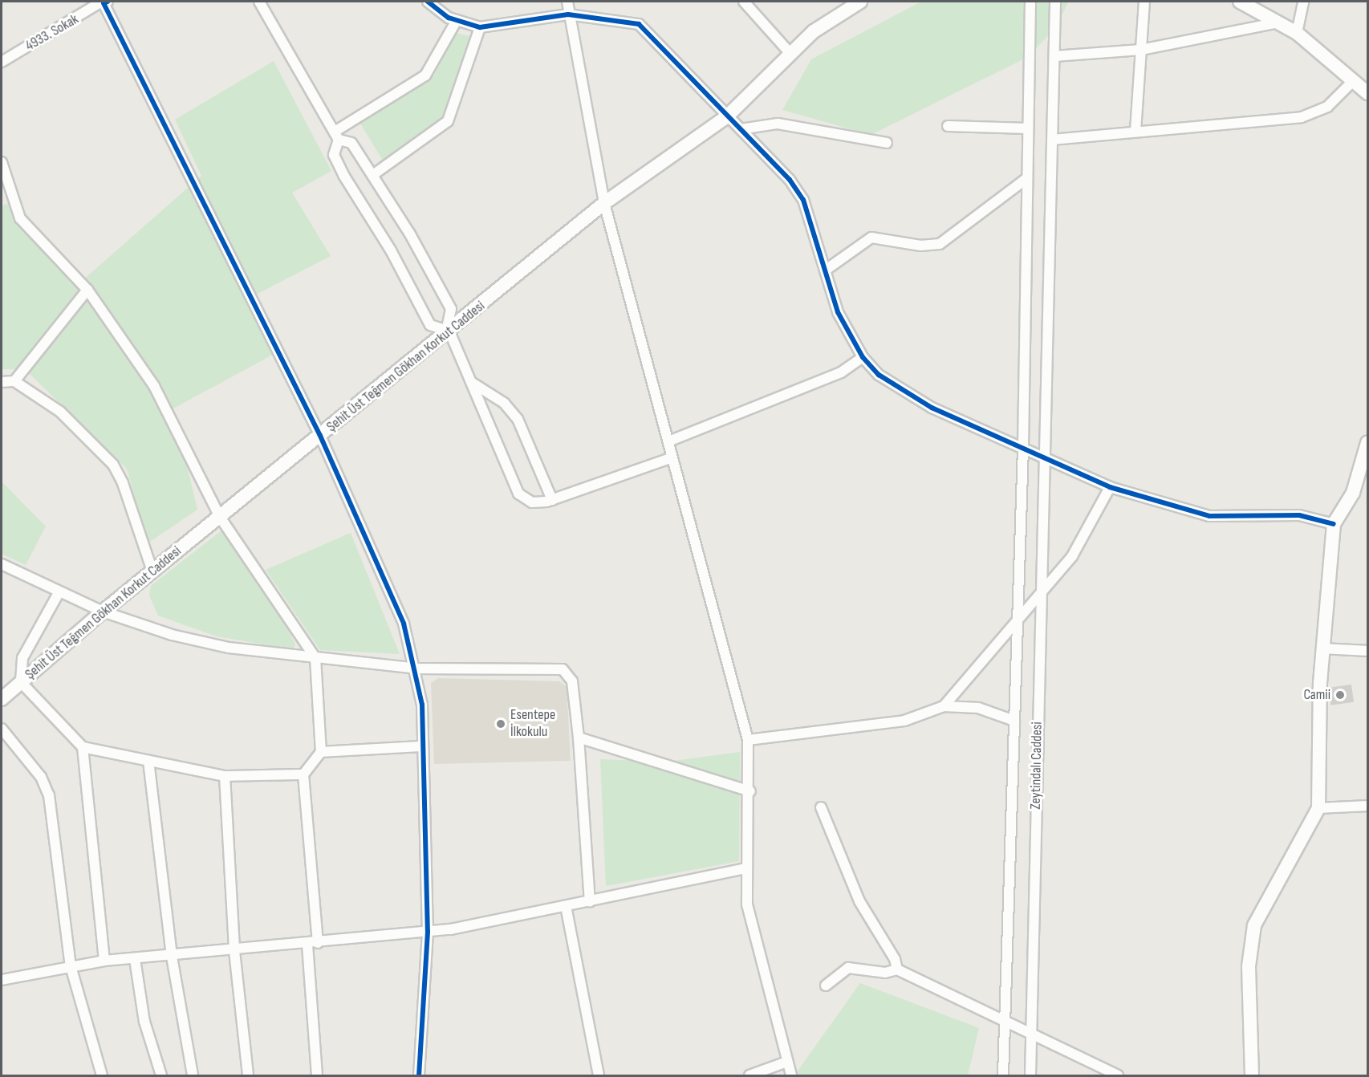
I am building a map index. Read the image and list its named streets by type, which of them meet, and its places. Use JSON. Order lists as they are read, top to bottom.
{
  "streets": {
    "street": ["4933. Sokak", "Şehit Üst Teğmen Gökhan Korkut Caddesi", "Zeytindalı Caddesi"]
  },
  "places": ["Camii", "Esentepe İlkokulu"]
}
